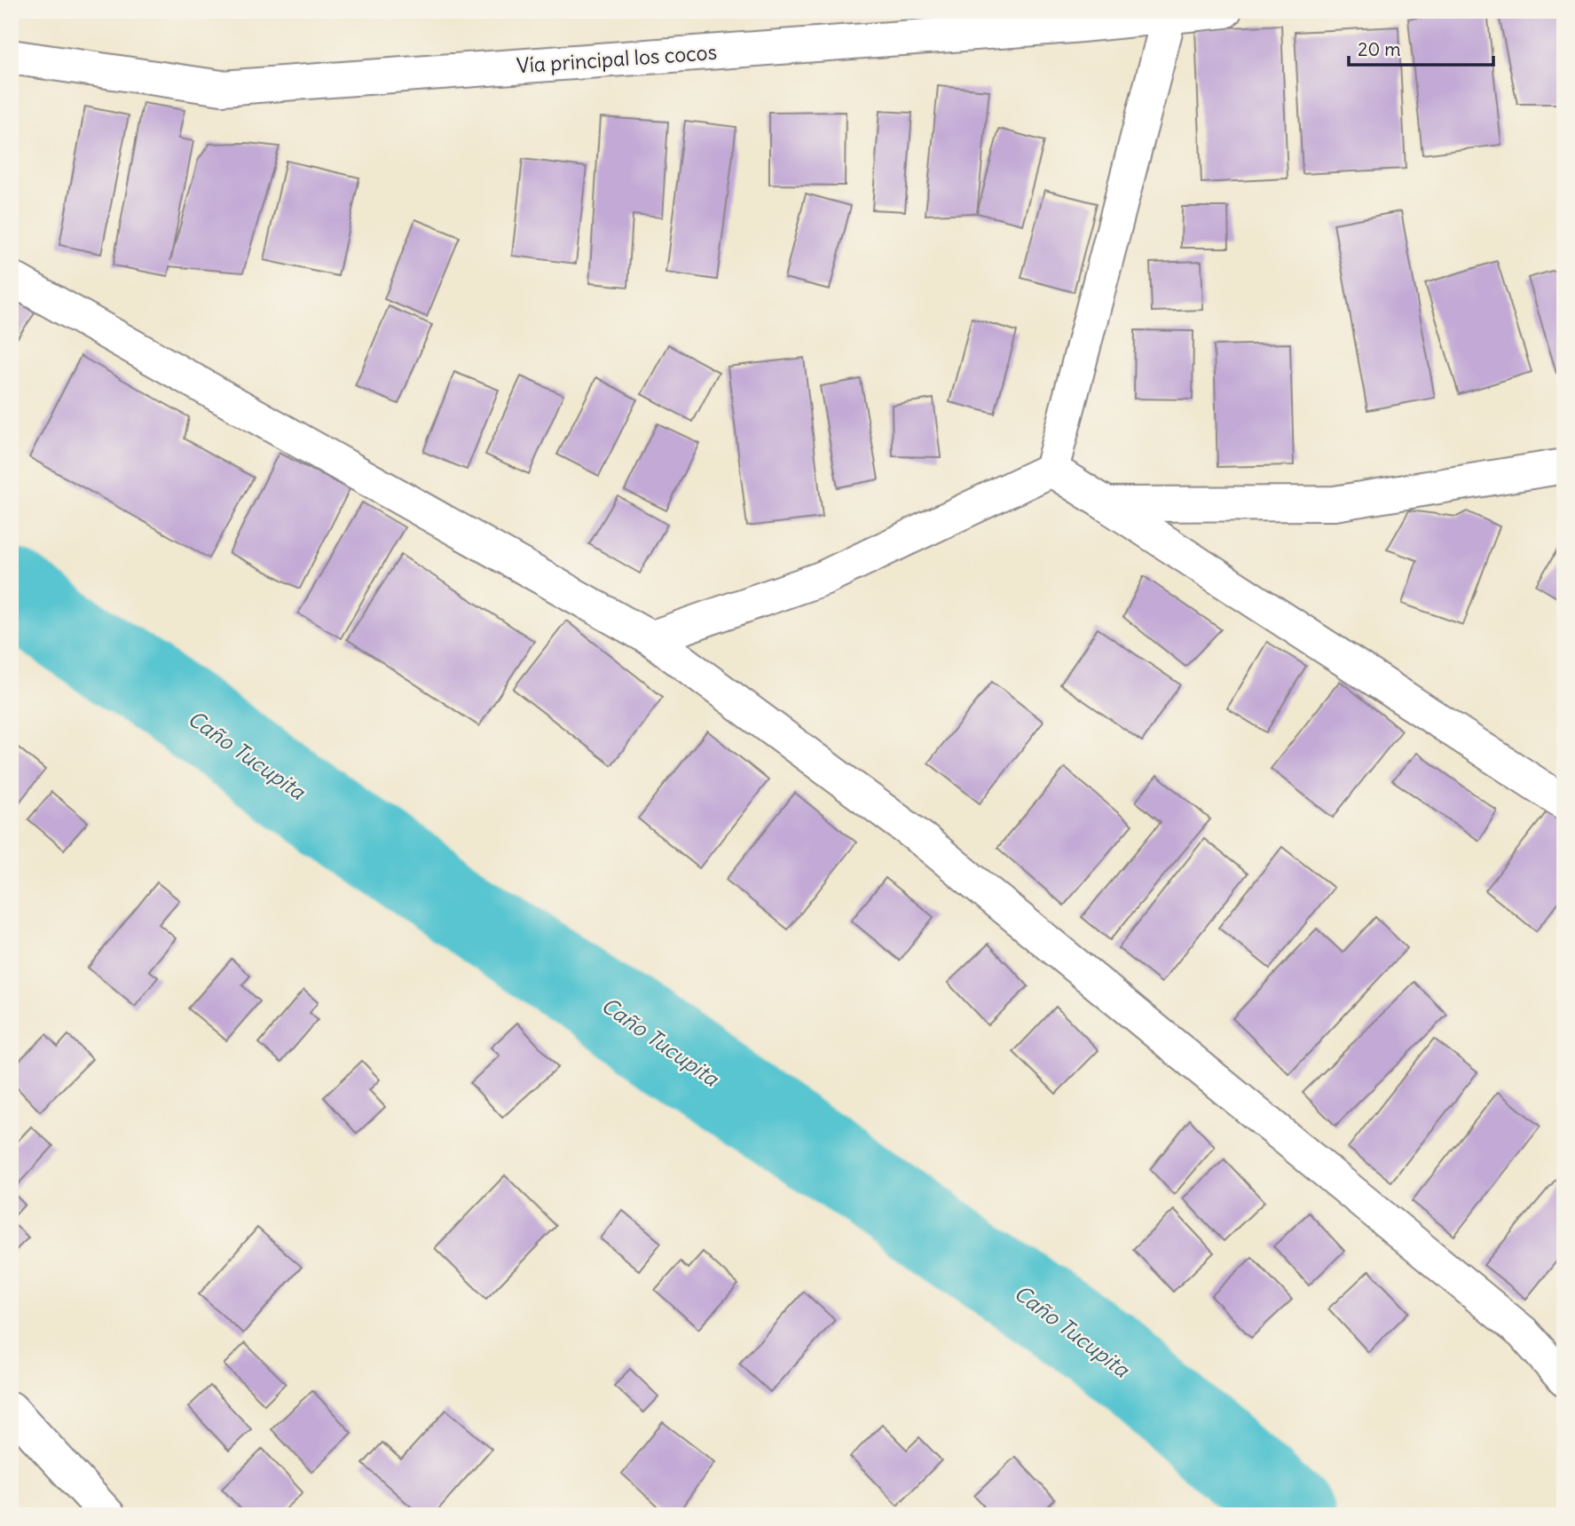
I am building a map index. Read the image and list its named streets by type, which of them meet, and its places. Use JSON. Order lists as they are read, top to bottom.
{
  "streets": {
    "street": ["Vía principal los cocos"]
  },
  "water": ["Caño Tucupita"],
  "scale_bar": "20 m"
}
